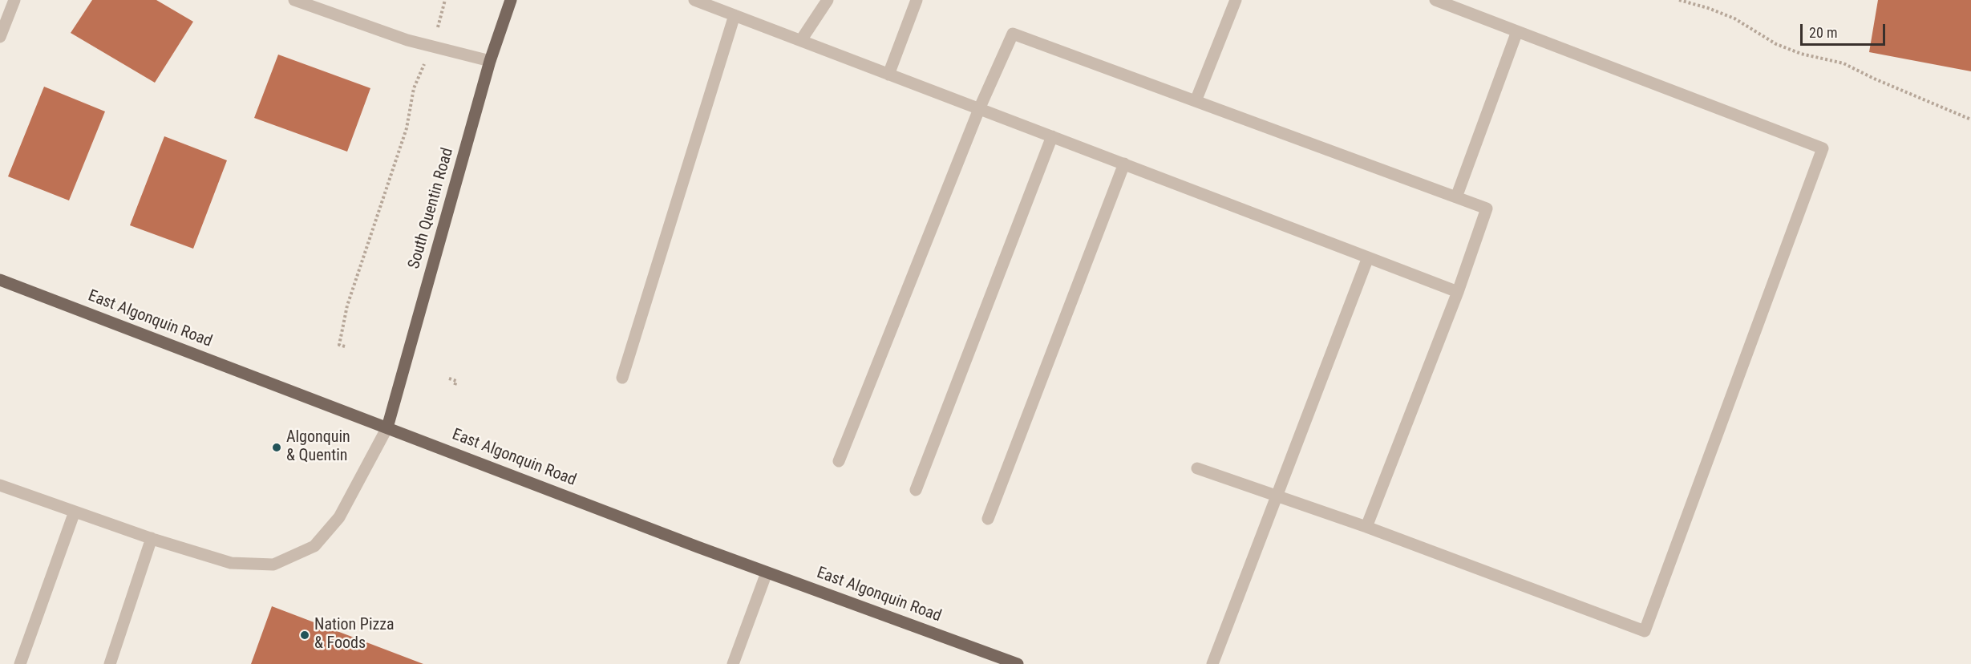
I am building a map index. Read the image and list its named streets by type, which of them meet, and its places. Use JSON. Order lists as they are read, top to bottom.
{
  "streets": {
    "main road": ["South Quentin Road", "East Algonquin Road"]
  },
  "crossings": [
    ["South Quentin Road", "East Algonquin Road"]
  ],
  "places": ["Algonquin & Quentin", "Nation Pizza & Foods"],
  "scale_bar": "20 m"
}
